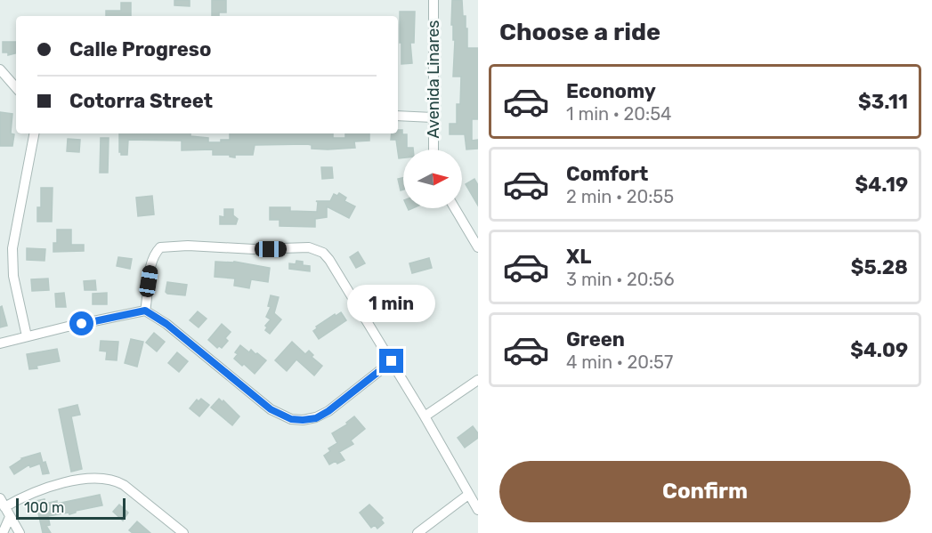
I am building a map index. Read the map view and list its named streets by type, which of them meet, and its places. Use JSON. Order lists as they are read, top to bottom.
{
  "streets": {
    "street": ["Avenida Linares"]
  },
  "scale_bar": "100 m",
  "north": "right",
  "page": {
    "heading": "Choose a ride",
    "banner": ["Calle Progreso", "Cotorra Street"],
    "list": [
      {
        "name": "Economy",
        "note": "1 min · 20:54",
        "value": "$3.11"
      },
      {
        "name": "Comfort",
        "note": "2 min · 20:55",
        "value": "$4.19"
      },
      {
        "name": "XL",
        "note": "3 min · 20:56",
        "value": "$5.28"
      },
      {
        "name": "Green",
        "note": "4 min · 20:57",
        "value": "$4.09"
      }
    ],
    "bubble": "1 min",
    "buttons": "Confirm",
    "scale": "100 m"
  }
}
